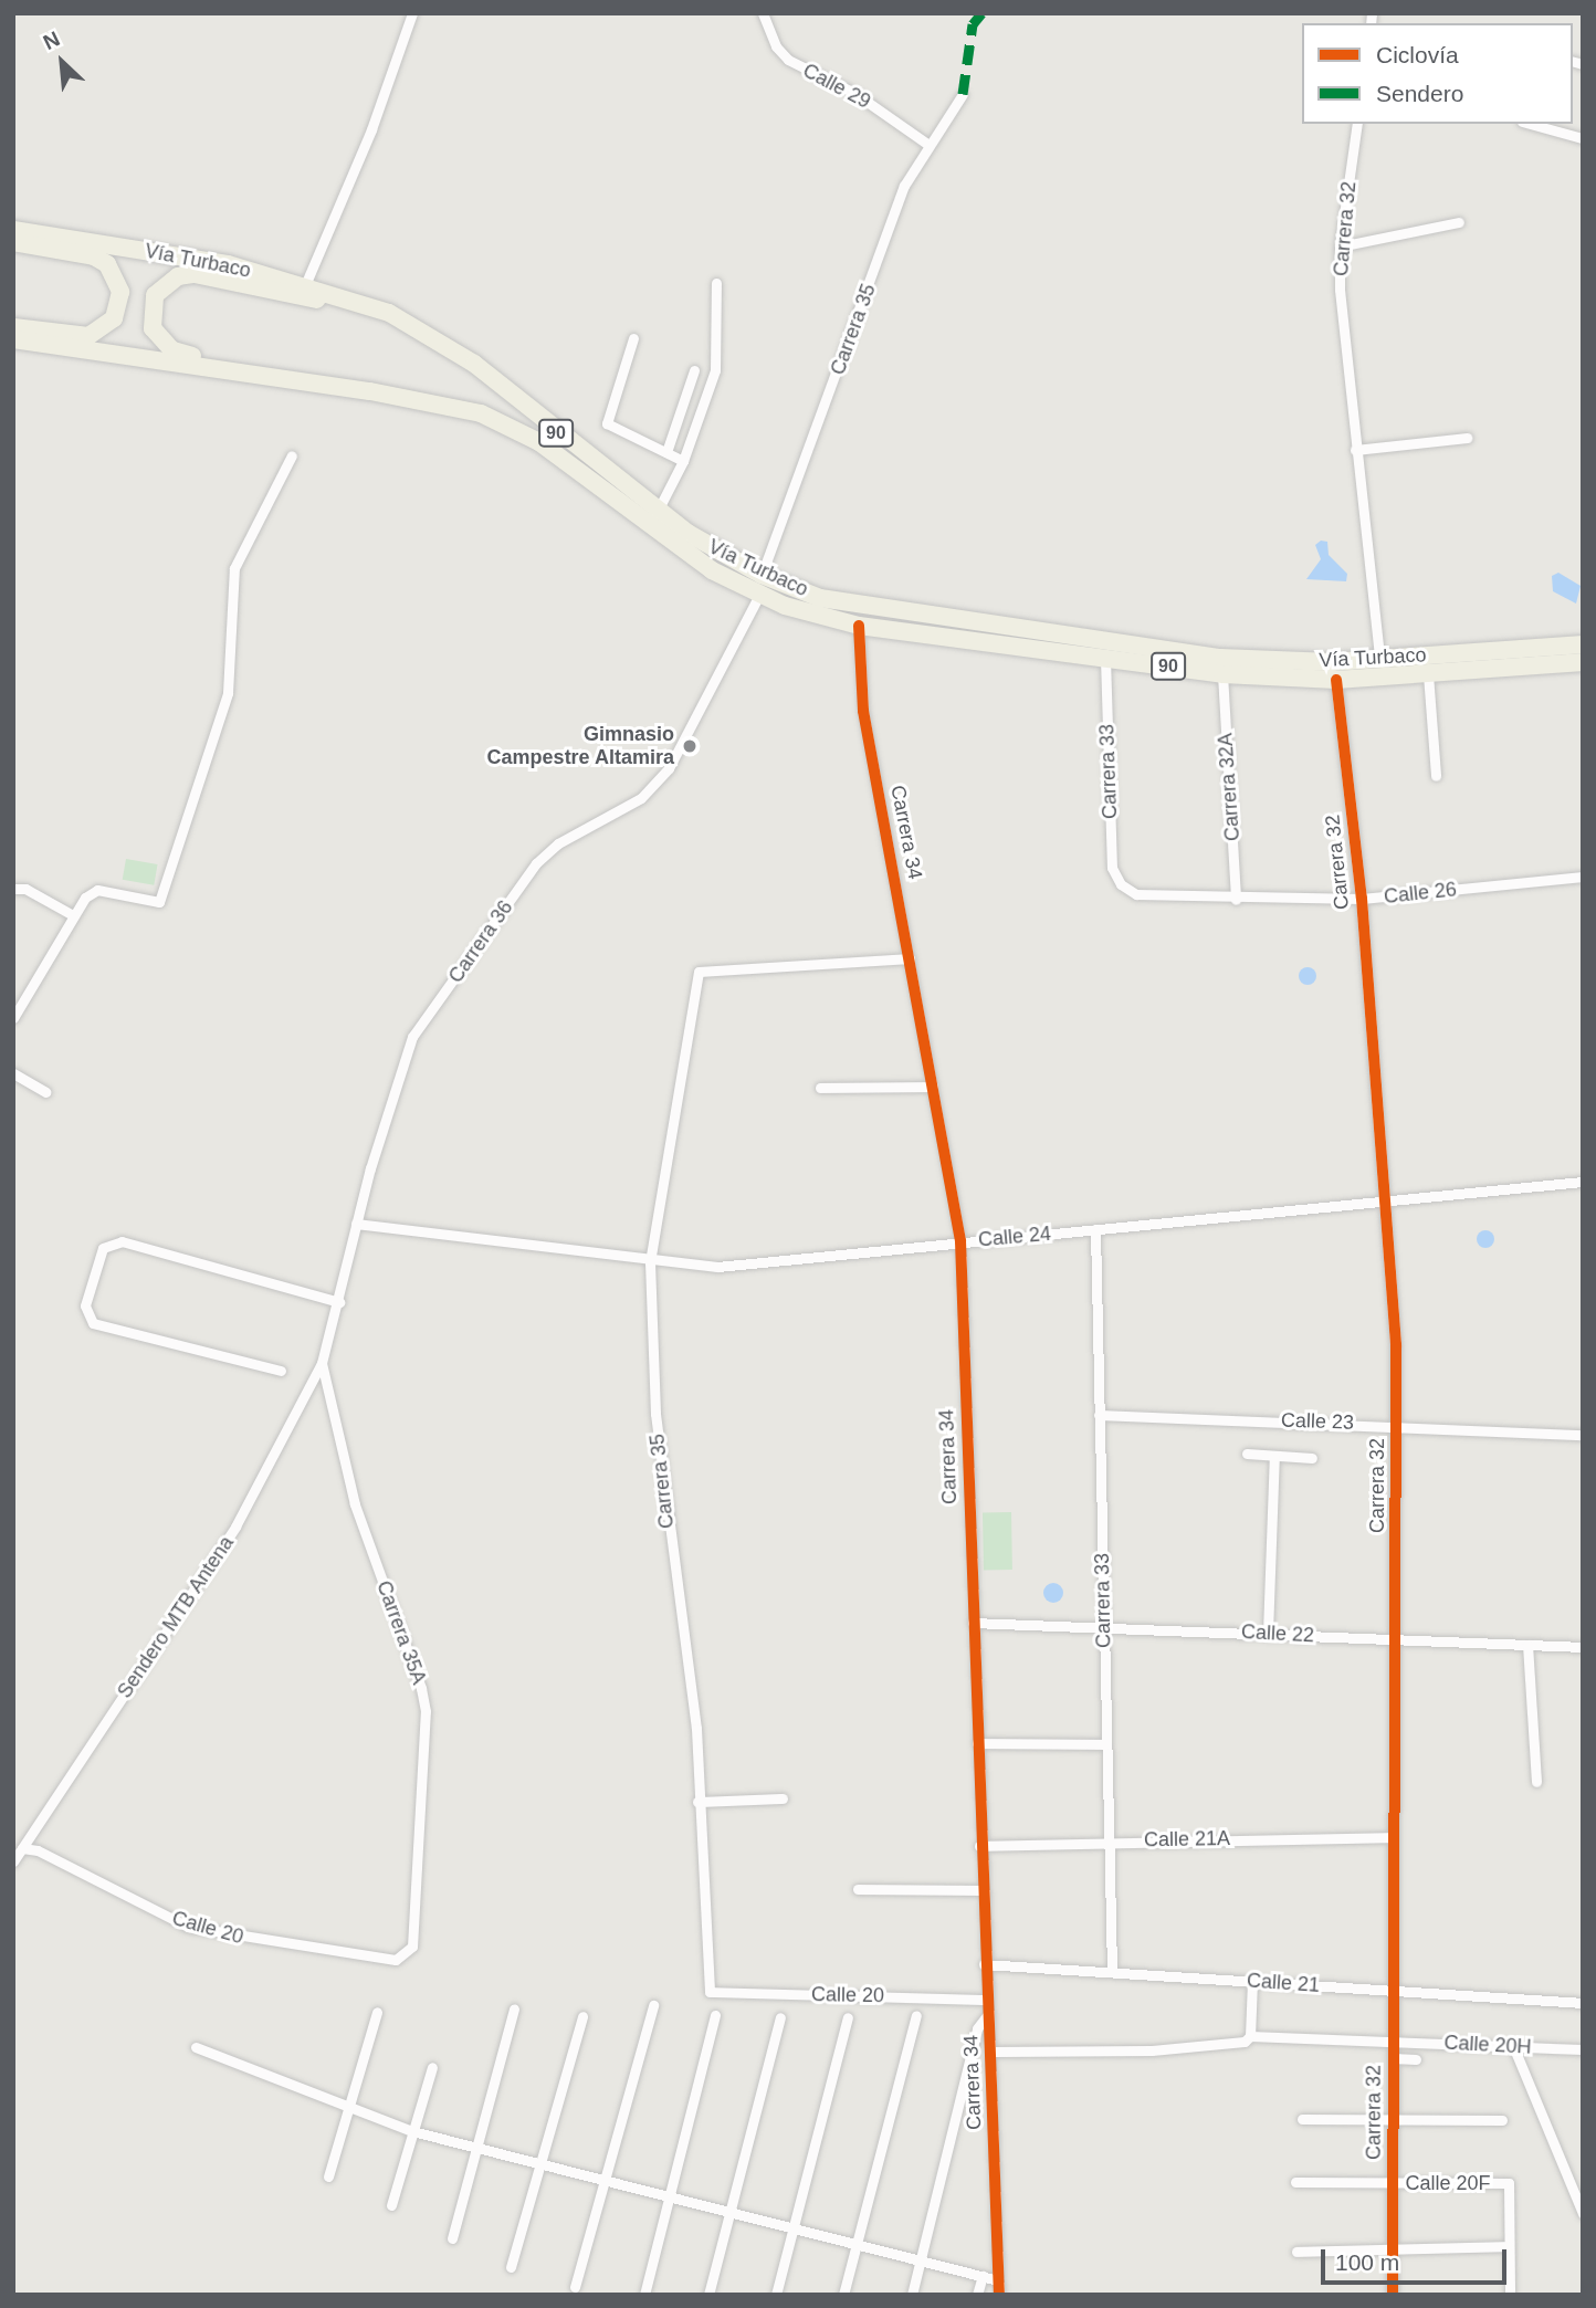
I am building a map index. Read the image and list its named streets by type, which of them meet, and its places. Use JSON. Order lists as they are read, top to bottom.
{
  "streets": {
    "highway": ["Vía Turbaco", "90"],
    "street": [
      "Calle 29",
      "Carrera 32",
      "Carrera 35",
      "Carrera 33",
      "Carrera 32A",
      "Carrera 34",
      "Calle 26",
      "Carrera 36",
      "Calle 24",
      "Calle 23",
      "Sendero MTB Antena",
      "Carrera 35A",
      "Calle 22",
      "Calle 21A",
      "Calle 20",
      "Calle 21",
      "Calle 20H",
      "Calle 20F"
    ]
  },
  "crossings": [
    ["Calle 29", "Carrera 35"],
    ["Carrera 32", "Vía Turbaco"],
    ["Carrera 32", "Calle 26"],
    ["Carrera 32", "Calle 24"],
    ["Carrera 32", "Calle 23"],
    ["Carrera 32", "Calle 22"],
    ["Carrera 32", "Calle 21A"],
    ["Carrera 32", "Calle 21"],
    ["Carrera 32", "Calle 20H"],
    ["Carrera 32", "Calle 20F"],
    ["Vía Turbaco", "Carrera 35"],
    ["Vía Turbaco", "Carrera 33"],
    ["Vía Turbaco", "Carrera 32A"],
    ["Vía Turbaco", "Carrera 34"],
    ["Vía Turbaco", "Carrera 36"],
    ["Carrera 35", "Carrera 34"],
    ["Carrera 35", "Calle 24"],
    ["Carrera 35", "Calle 20"],
    ["Carrera 33", "Calle 26"],
    ["Carrera 33", "Calle 24"],
    ["Carrera 33", "Calle 23"],
    ["Carrera 33", "Calle 22"],
    ["Carrera 33", "Calle 21A"],
    ["Carrera 33", "Calle 21"],
    ["Carrera 32A", "Calle 26"],
    ["Carrera 34", "Calle 24"],
    ["Carrera 34", "Calle 22"],
    ["Carrera 34", "Calle 21A"],
    ["Carrera 34", "Calle 20"],
    ["Carrera 34", "Calle 21"],
    ["Carrera 34", "Calle 20H"],
    ["Carrera 36", "Calle 24"],
    ["Carrera 36", "Sendero MTB Antena"],
    ["Carrera 36", "Carrera 35A"],
    ["Sendero MTB Antena", "Carrera 35A"],
    ["Sendero MTB Antena", "Calle 20"],
    ["Carrera 35A", "Calle 20"]
  ],
  "places": ["Gimnasio Campestre Altamira"],
  "legend": ["Ciclovía", "Sendero"],
  "scale_bar": "100 m",
  "north": "top left"
}
